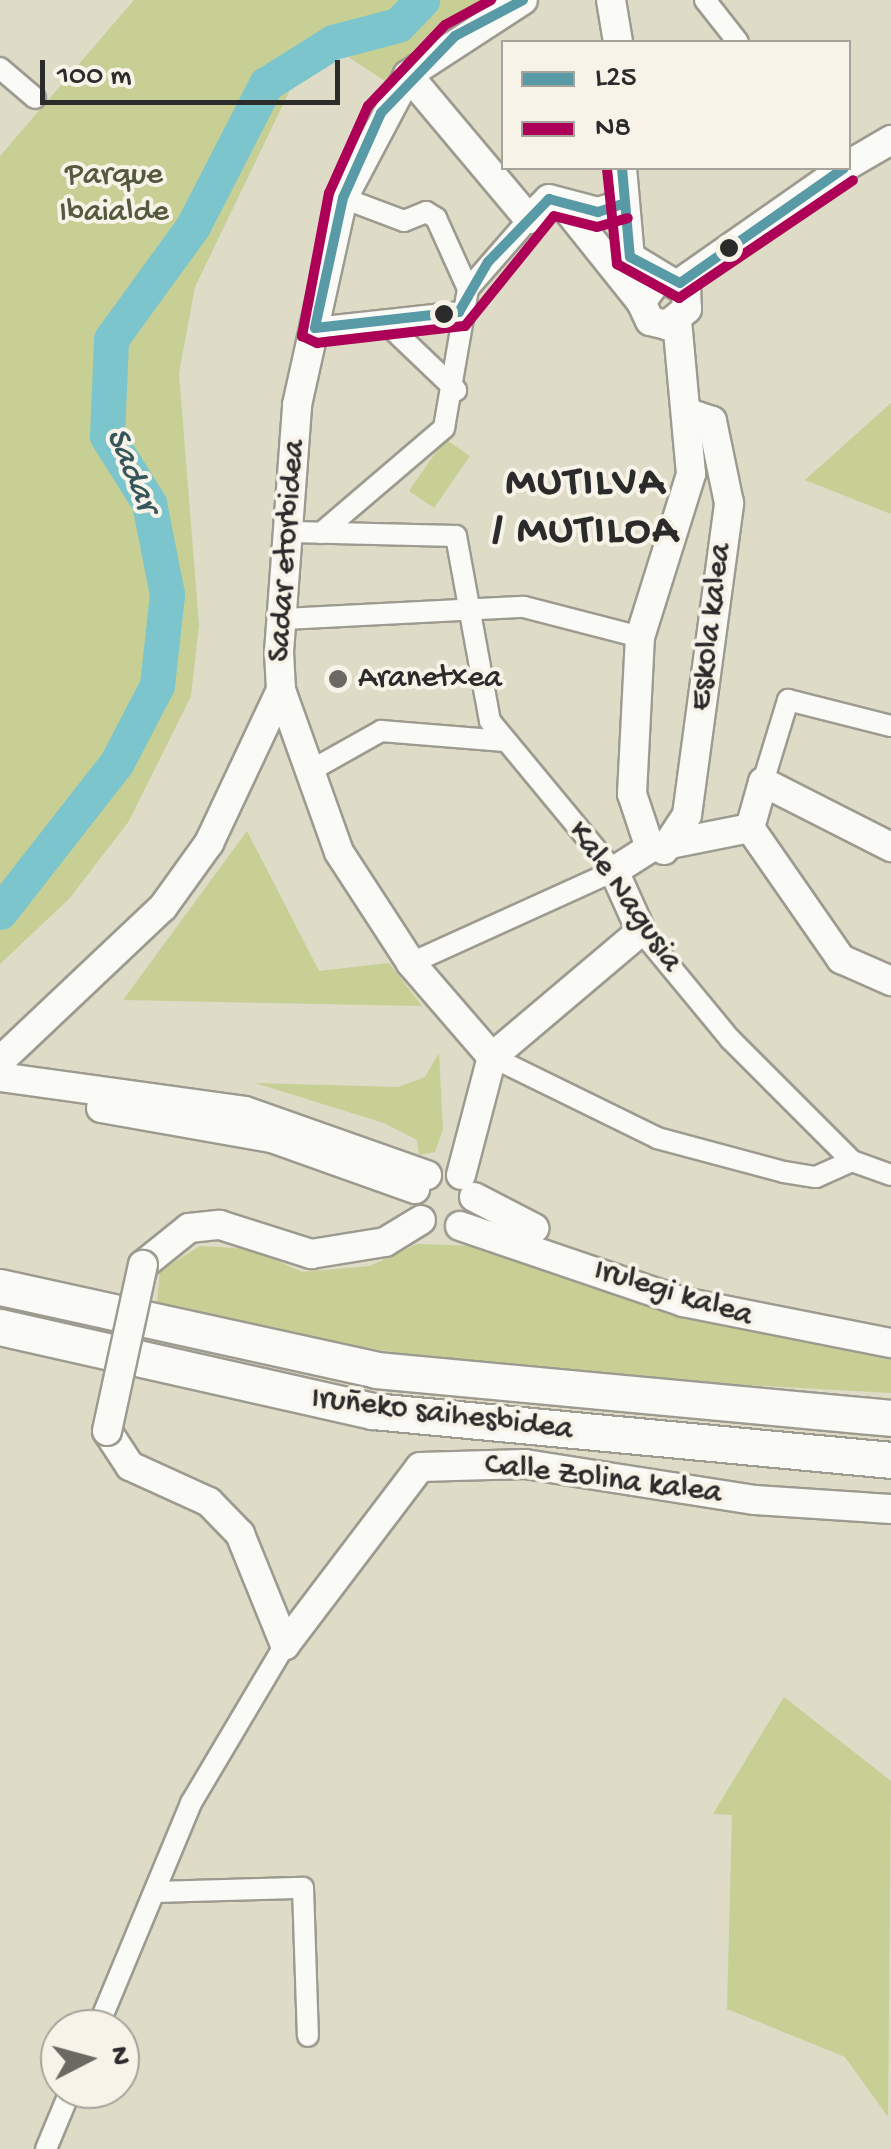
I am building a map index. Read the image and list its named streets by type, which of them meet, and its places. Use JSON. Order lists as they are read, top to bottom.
{
  "streets": {
    "highway": ["Iruñeko saihesbidea"],
    "street": [
      "Sadar etorbidea",
      "Eskola kalea",
      "Kale Nagusia",
      "Irulegi kalea",
      "Calle Zolina kalea"
    ]
  },
  "crossings": [
    ["Sadar etorbidea", "Kale Nagusia"]
  ],
  "districts": ["MUTILVA / MUTILOA"],
  "water": ["Sadar"],
  "parks": ["Parque Ibaialde"],
  "places": ["Aranetxea"],
  "lines": ["transit line L25", "transit line N8"],
  "legend": ["L25", "N8"],
  "scale_bar": "100 m",
  "north": "right"
}
